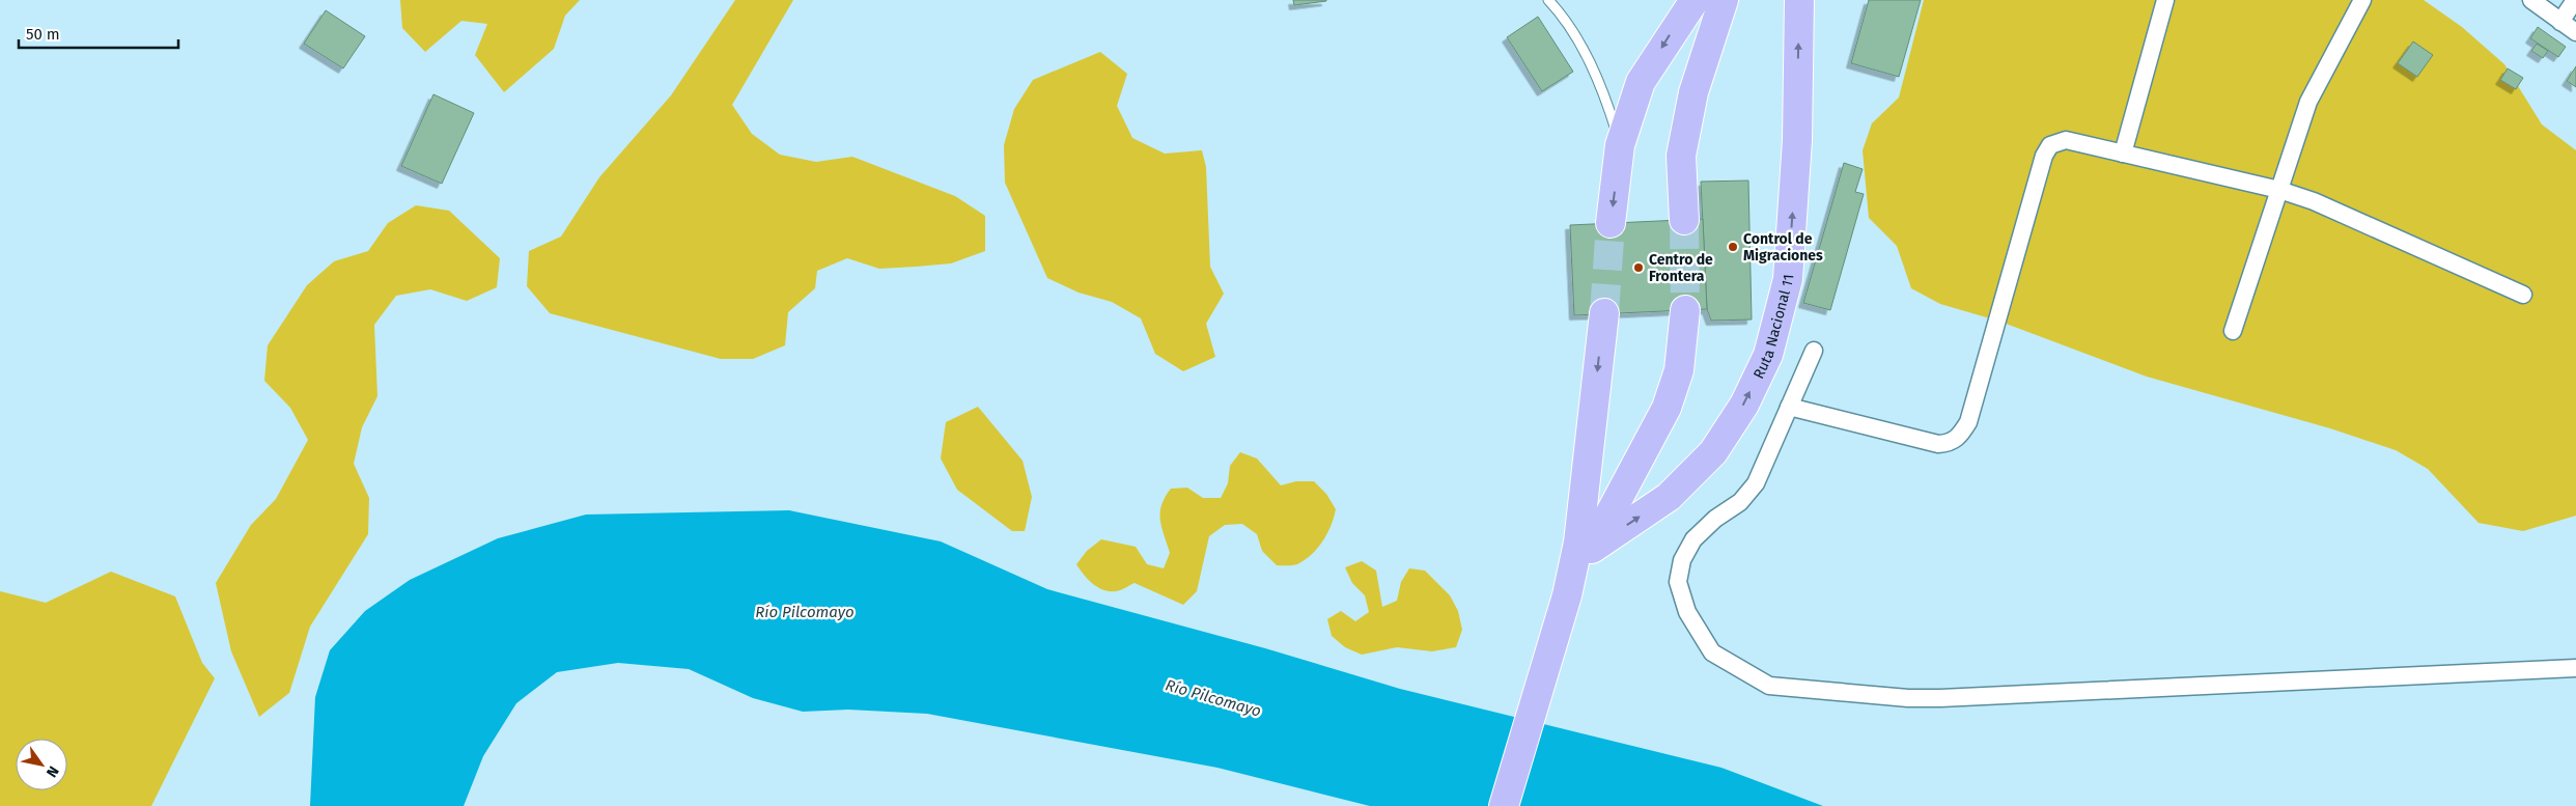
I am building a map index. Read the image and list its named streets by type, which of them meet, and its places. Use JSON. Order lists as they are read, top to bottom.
{
  "streets": {
    "highway": ["Ruta Nacional 11"]
  },
  "water": ["Río Pilcomayo"],
  "places": ["Control de Migraciones", "Centro de Frontera"],
  "scale_bar": "50 m",
  "north": "bottom right"
}
